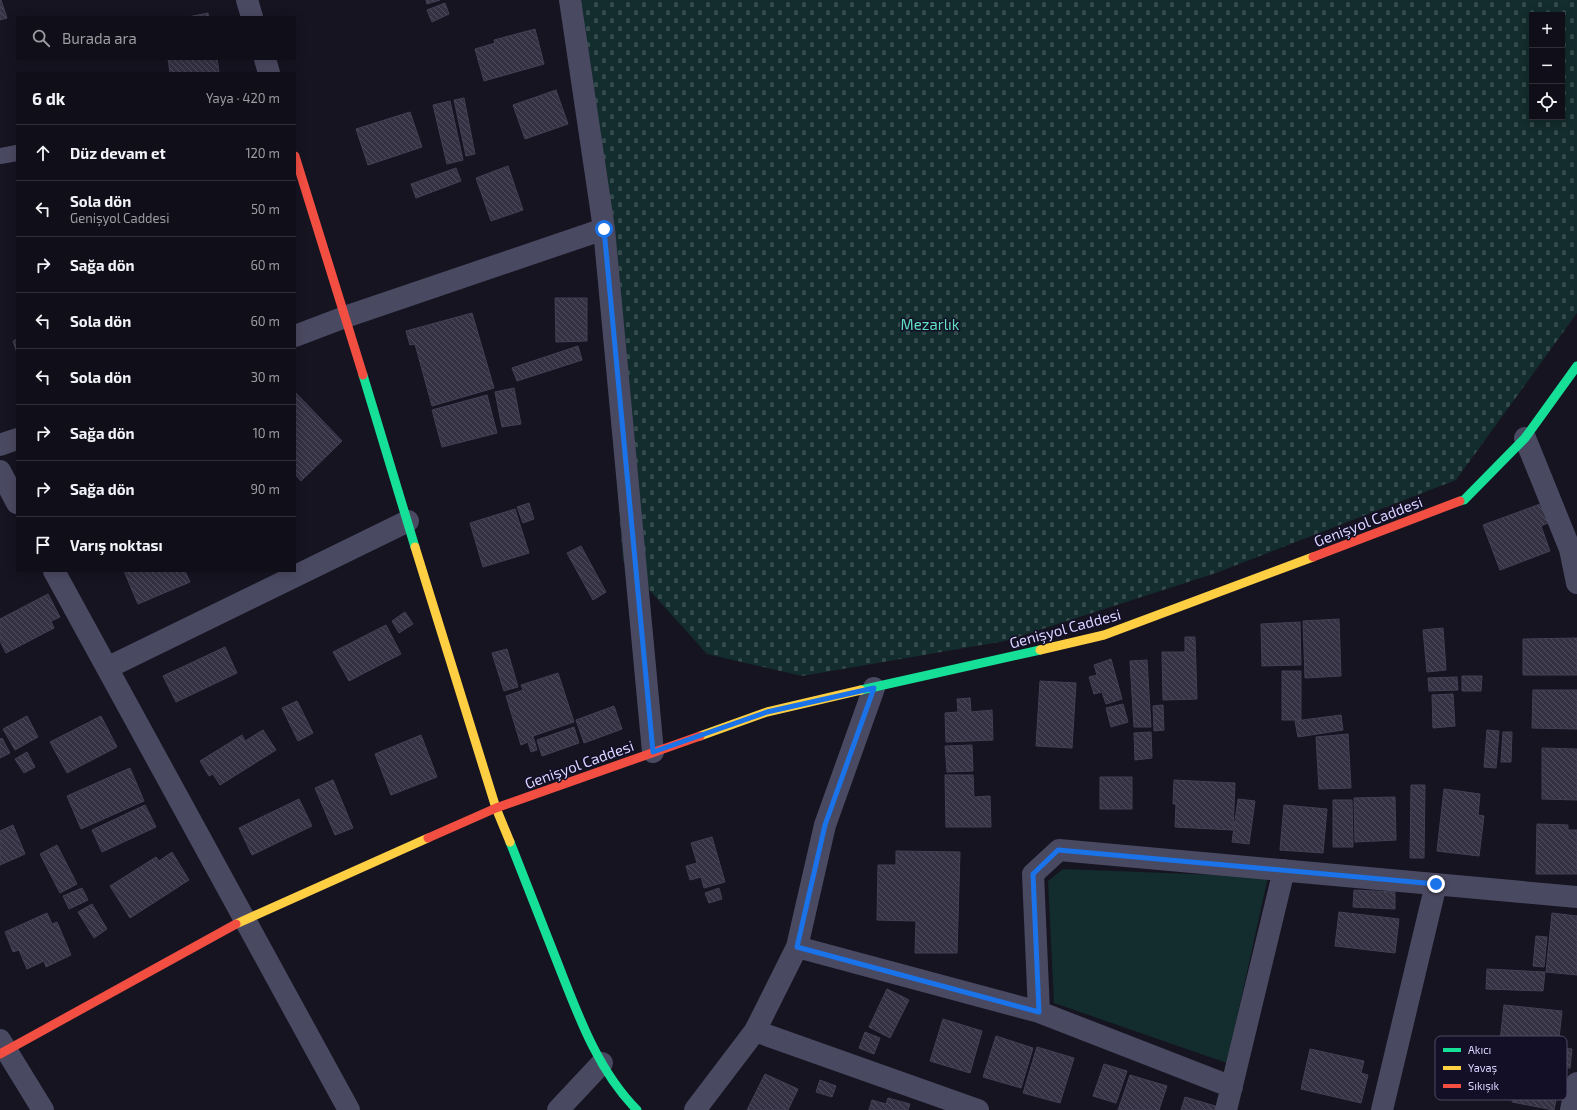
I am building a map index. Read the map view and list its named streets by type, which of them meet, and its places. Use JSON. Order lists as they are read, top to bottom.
{
  "streets": {
    "street": ["Genişyol Caddesi"]
  },
  "parks": ["Mezarlık"],
  "legend": ["Akıcı", "Yavaş", "Sıkışık"],
  "page": {
    "map_buttons": ["+", "−"],
    "search": "Burada ara",
    "heading": ["6 dk", "Yaya · 420 m"],
    "list": [
      ["Düz devam et", "120 m"],
      ["Sola dön", "Genişyol Caddesi", "50 m"],
      ["Sağa dön", "60 m"],
      ["Sola dön", "60 m"],
      ["Sola dön", "30 m"],
      ["Sağa dön", "10 m"],
      ["Sağa dön", "90 m"],
      "Varış noktası"
    ]
  }
}
